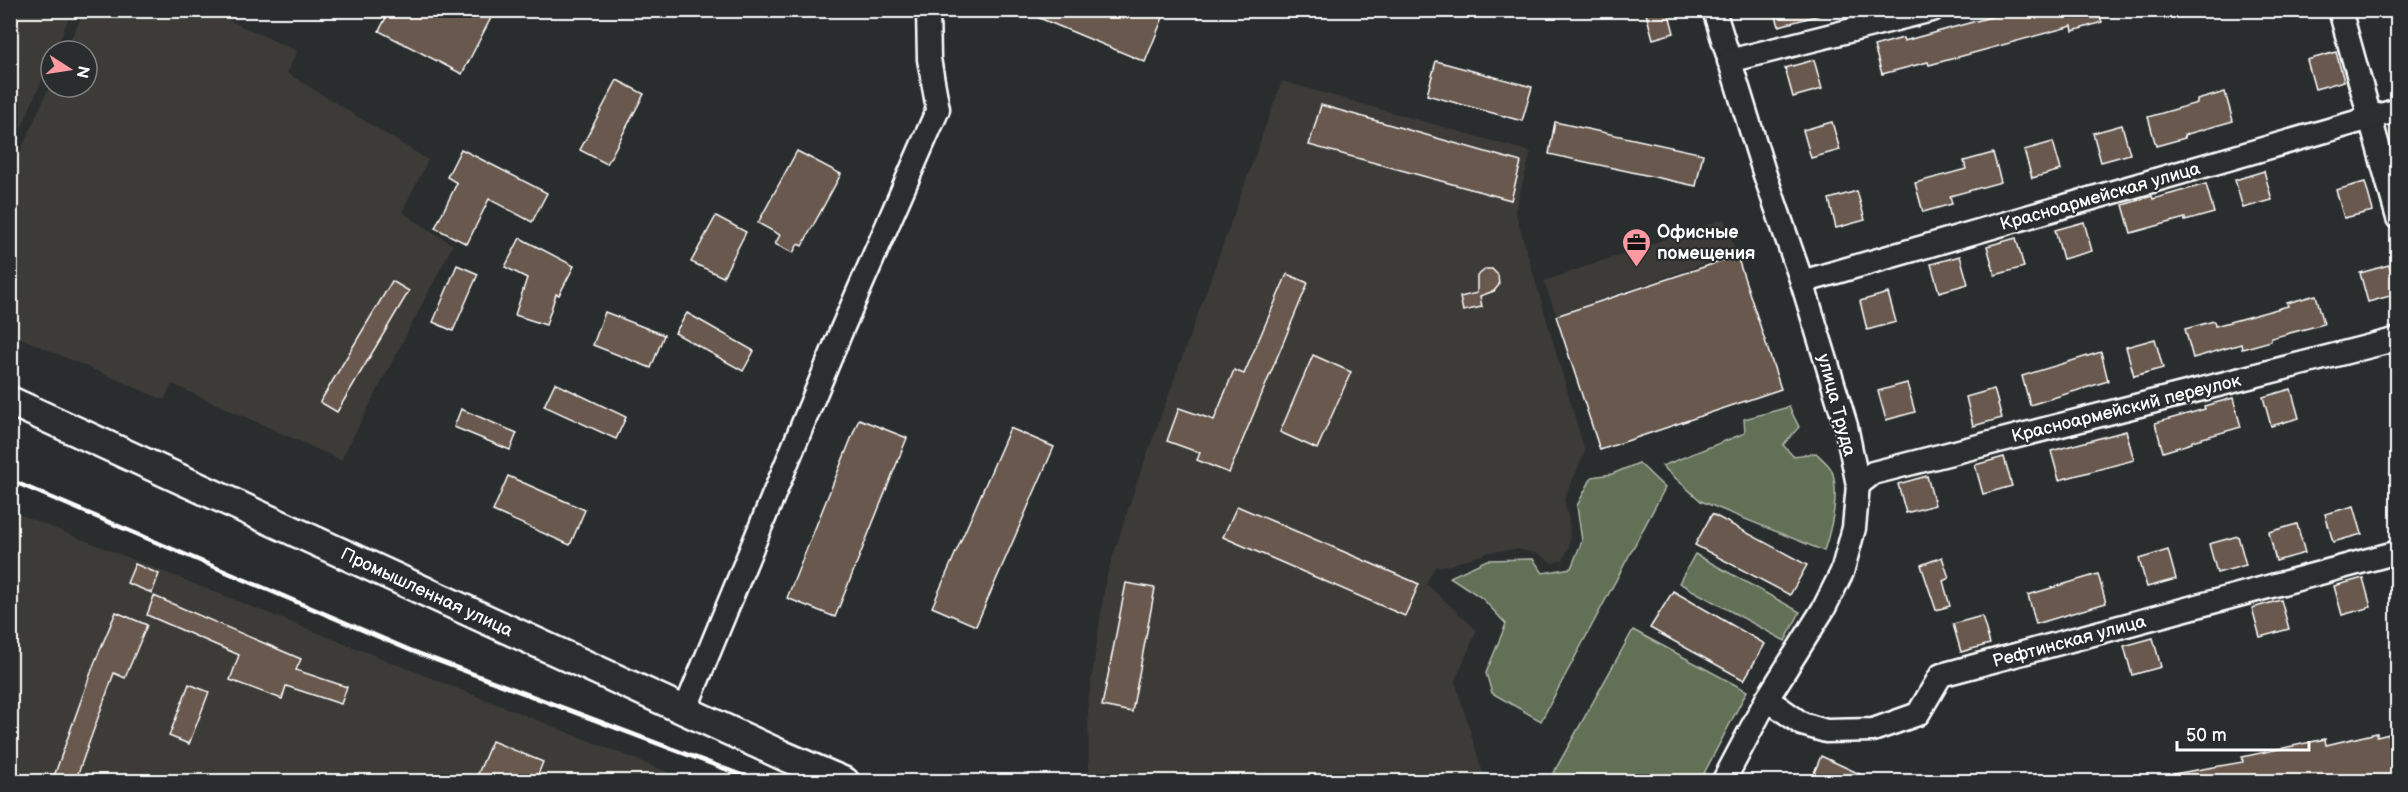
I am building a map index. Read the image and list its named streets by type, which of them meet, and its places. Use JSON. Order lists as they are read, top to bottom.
{
  "streets": {
    "main road": ["Промышленная улица"],
    "street": [
      "Красноармейская улица",
      "улица Труда",
      "Красноармейский переулок",
      "Рефтинская улица"
    ]
  },
  "crossings": [
    ["Красноармейская улица", "улица Труда"],
    ["улица Труда", "Красноармейский переулок"],
    ["улица Труда", "Рефтинская улица"]
  ],
  "places": {
    "office": ["Офисные помещения"]
  },
  "scale_bar": "50 m",
  "north": "right"
}
